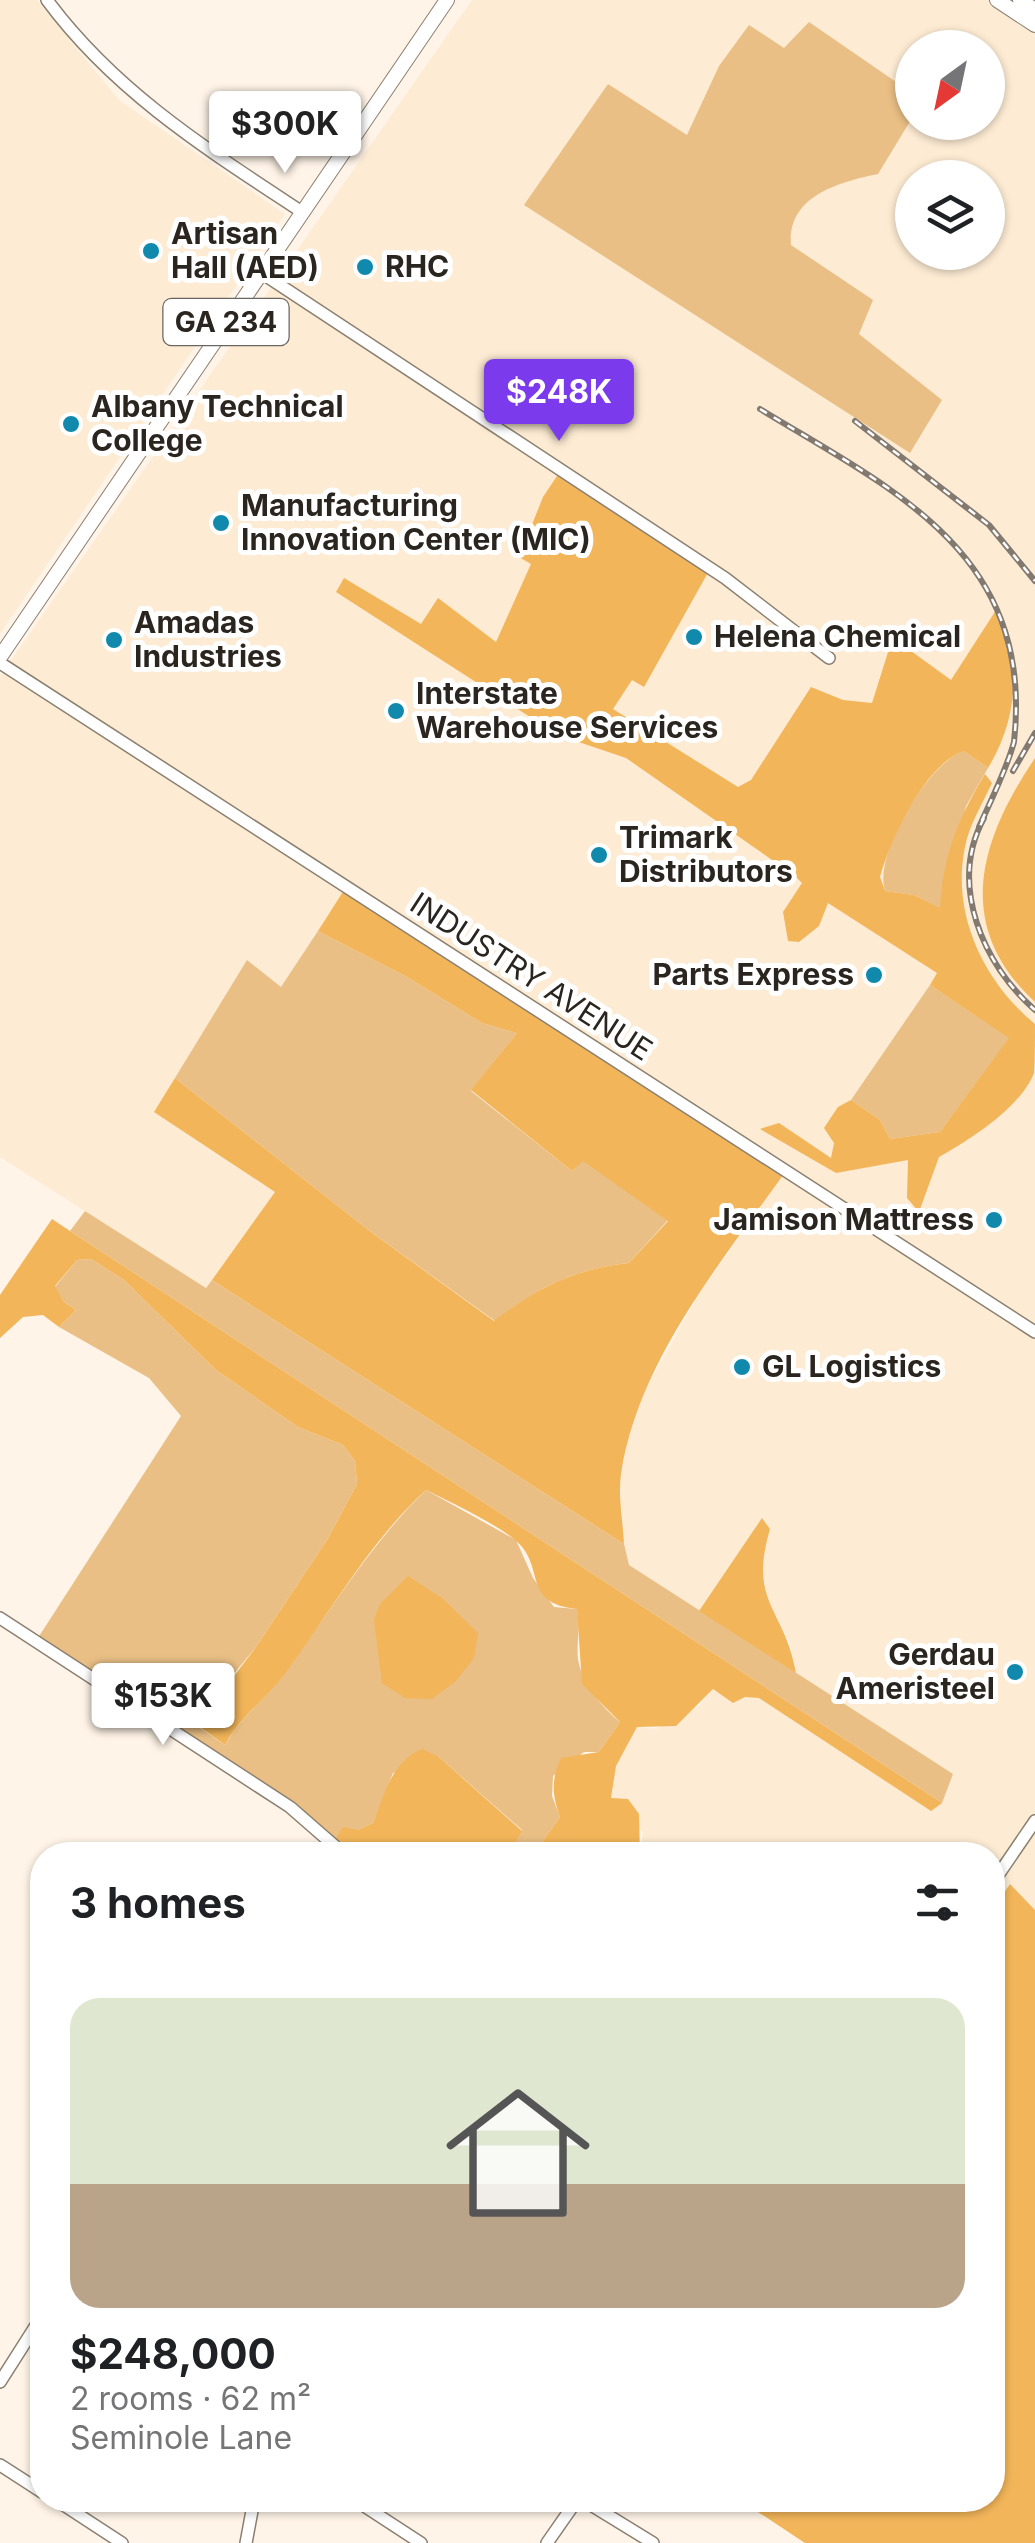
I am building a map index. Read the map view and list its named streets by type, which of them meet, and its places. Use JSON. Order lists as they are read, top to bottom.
{
  "streets": {
    "main road": ["GA 234"],
    "street": ["INDUSTRY AVENUE"]
  },
  "crossings": [
    ["GA 234", "INDUSTRY AVENUE"]
  ],
  "places": [
    "Artisan Hall (AED)",
    "RHC",
    "Albany Technical College",
    "Manufacturing Innovation Center (MIC)",
    "Helena Chemical",
    "Amadas Industries",
    "Interstate Warehouse Services",
    "Trimark Distributors",
    "Parts Express",
    "Jamison Mattress",
    "GL Logistics",
    "Gerdau Ameristeel"
  ],
  "north": "bottom left",
  "page": {
    "price": ["$300K", "$248K", "$153K"],
    "heading": "3 homes",
    "list": [
      {
        "name": "$248,000",
        "note": "2 rooms · 62 m² · Seminole Lane"
      }
    ]
  }
}
